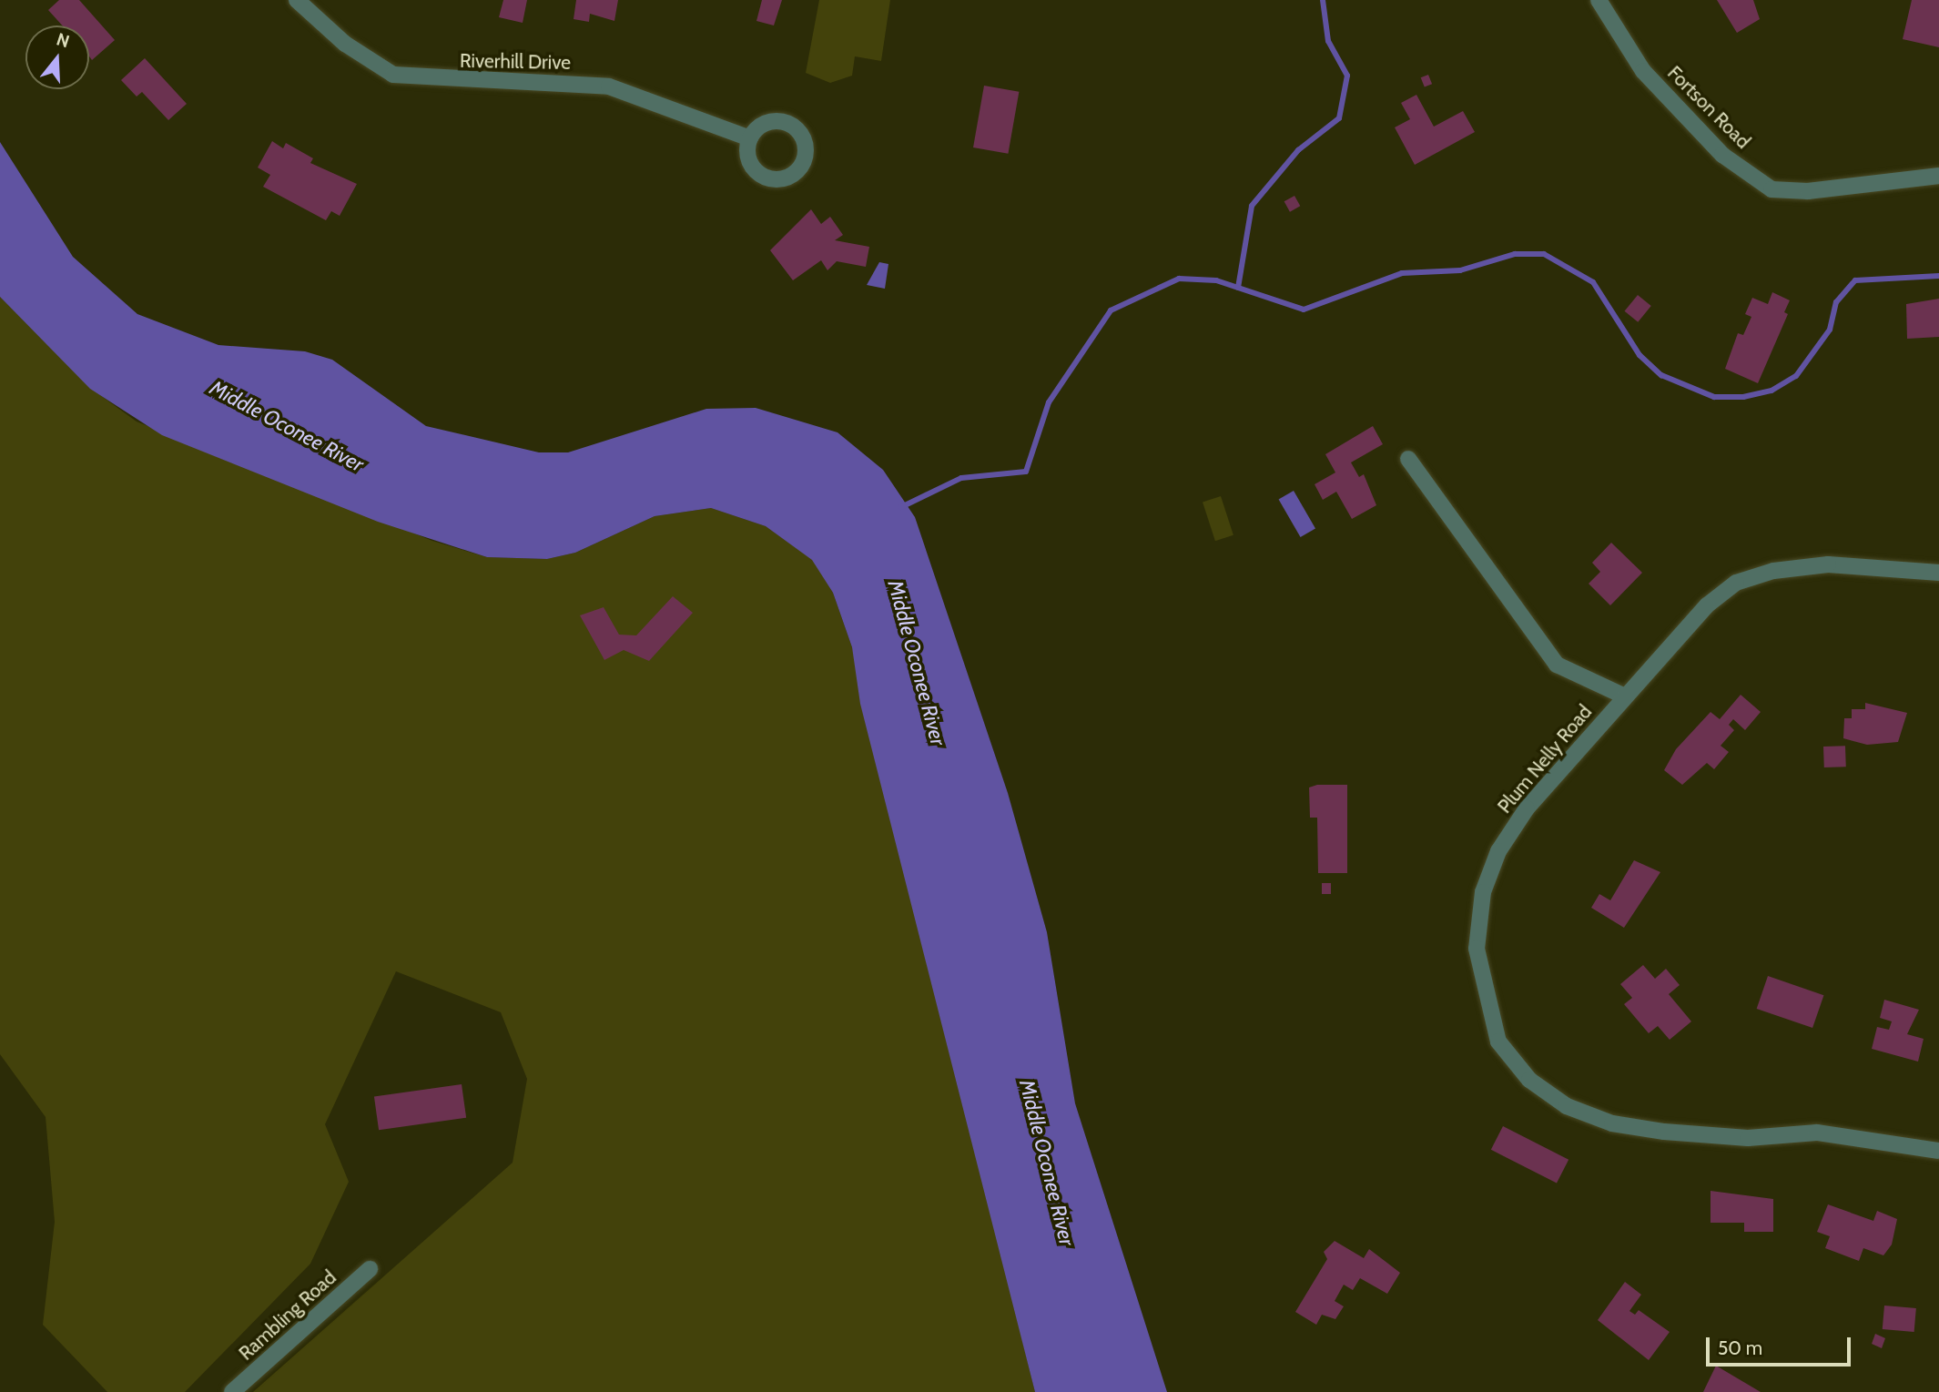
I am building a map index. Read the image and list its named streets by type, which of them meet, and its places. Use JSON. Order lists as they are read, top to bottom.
{
  "streets": {
    "street": [
      "Riverhill Drive",
      "Fortson Road",
      "Plum Nelly Road",
      "Rambling Road"
    ]
  },
  "water": ["Middle Oconee River"],
  "scale_bar": "50 m",
  "north": "top"
}
